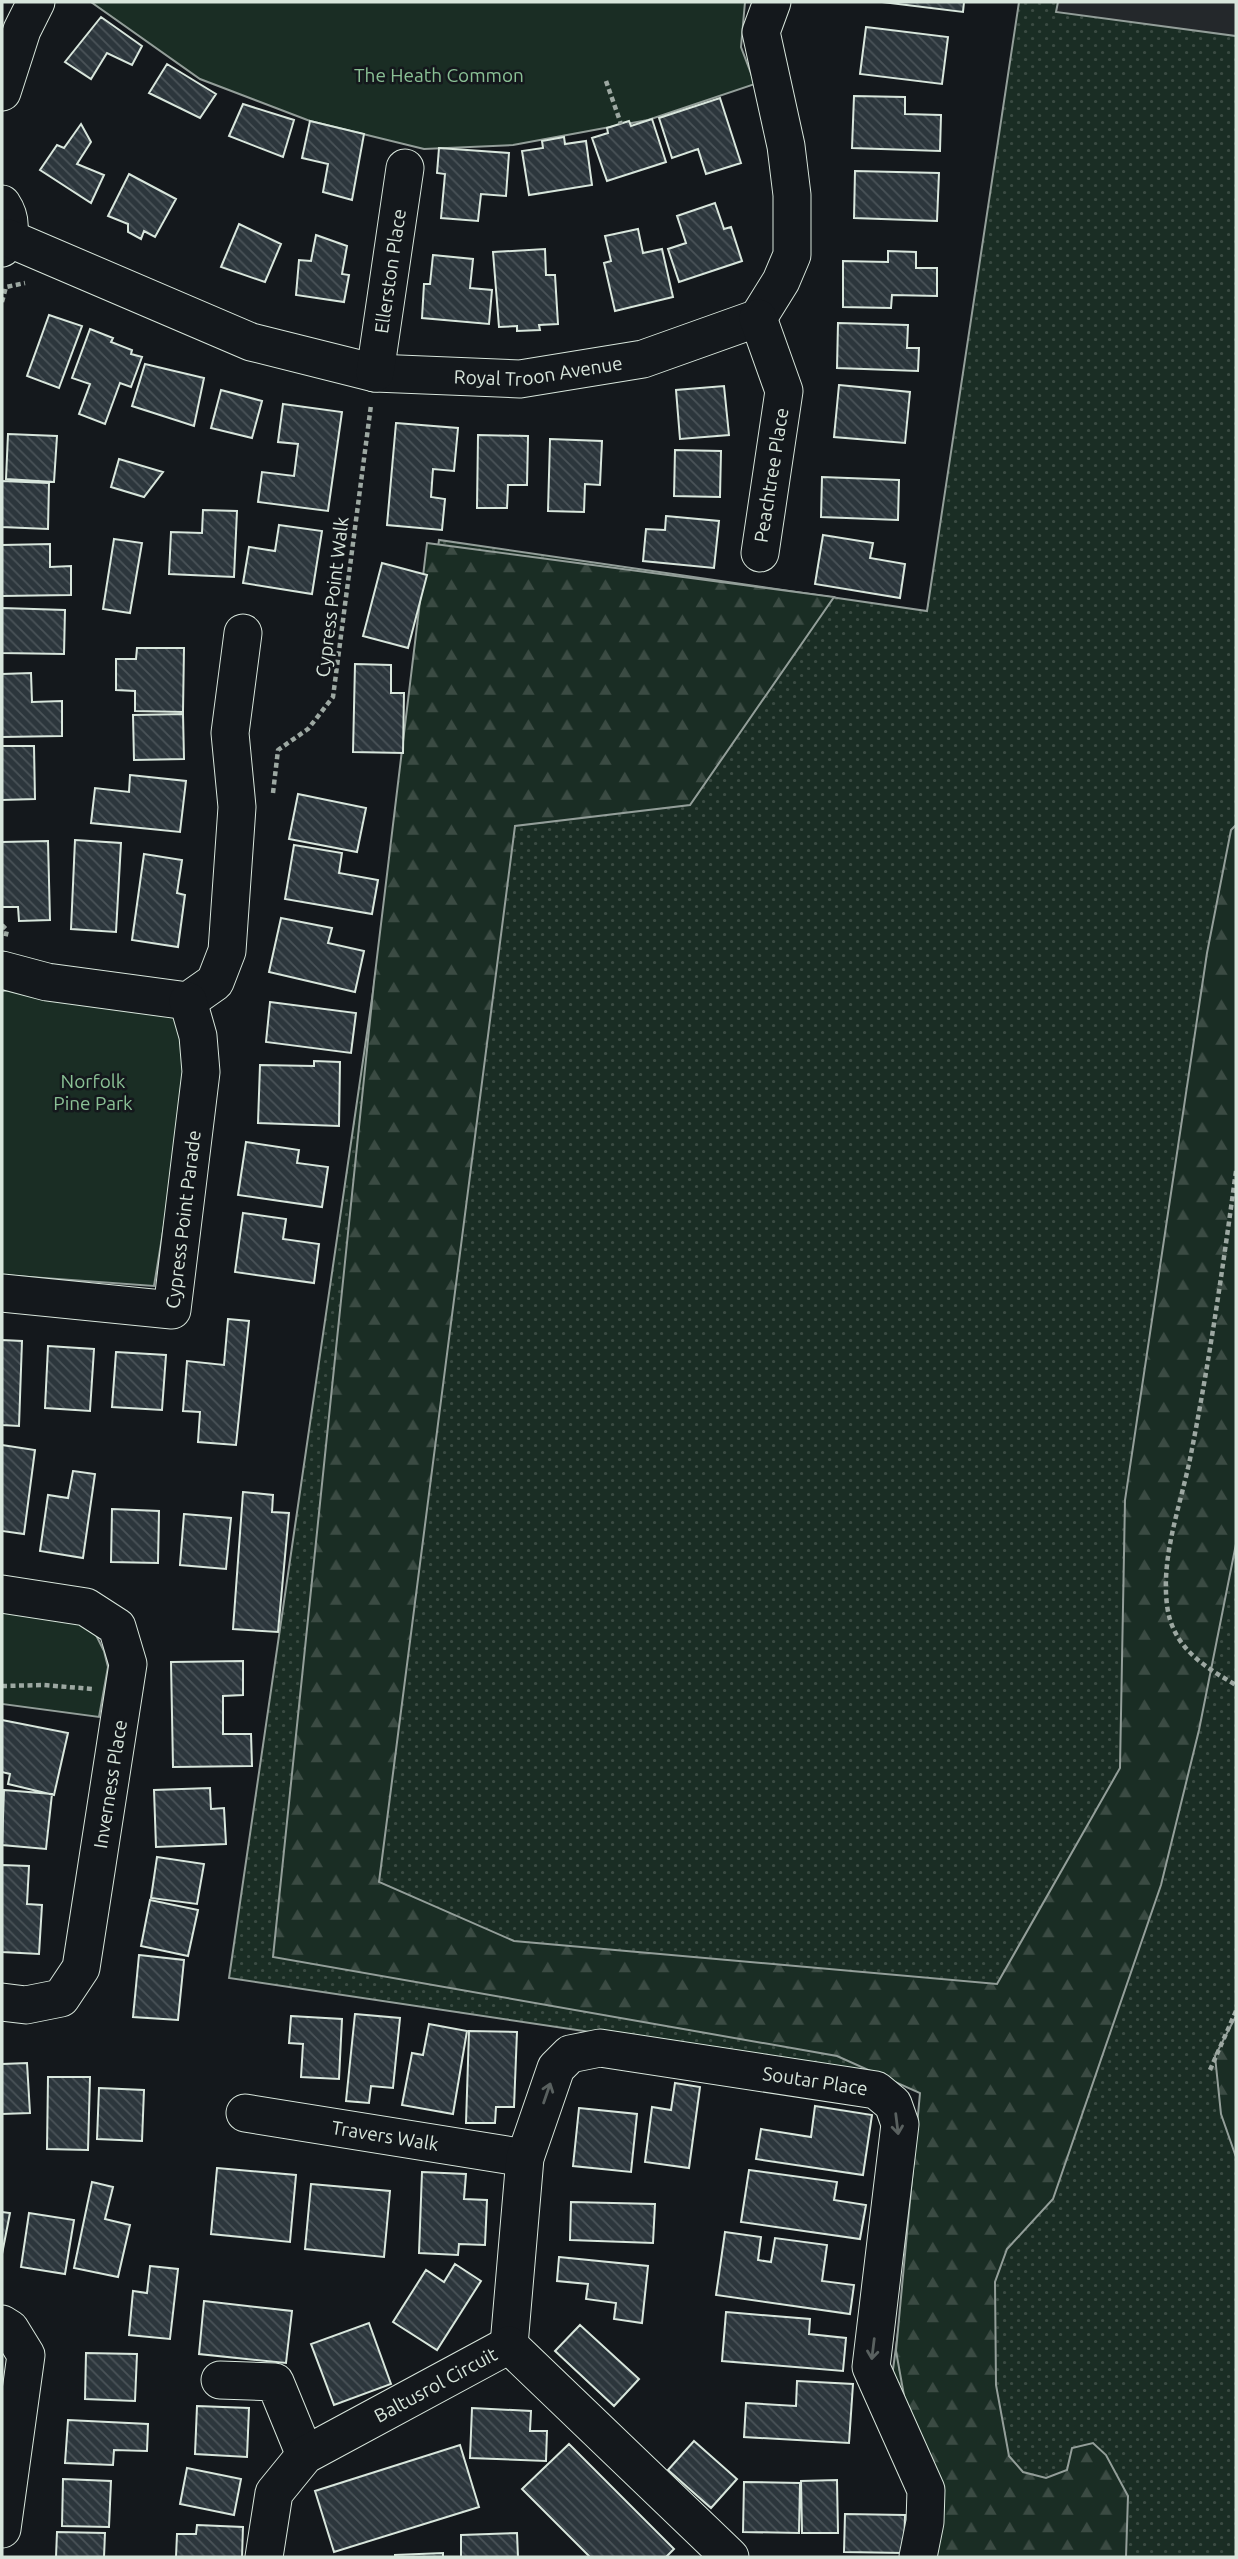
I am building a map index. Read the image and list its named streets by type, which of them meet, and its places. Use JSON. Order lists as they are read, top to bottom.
{
  "streets": {
    "street": [
      "Ellerston Place",
      "Royal Troon Avenue",
      "Peachtree Place",
      "Cypress Point Parade",
      "Inverness Place",
      "Soutar Place",
      "Travers Walk",
      "Baltusrol Circuit"
    ],
    "path": ["Cypress Point Walk"]
  },
  "crossings": [
    ["Ellerston Place", "Royal Troon Avenue"],
    ["Ellerston Place", "Cypress Point Walk"],
    ["Royal Troon Avenue", "Peachtree Place"],
    ["Royal Troon Avenue", "Cypress Point Walk"],
    ["Soutar Place", "Travers Walk"],
    ["Soutar Place", "Baltusrol Circuit"]
  ],
  "parks": ["The Heath Common", "Norfolk Pine Park"]
}
